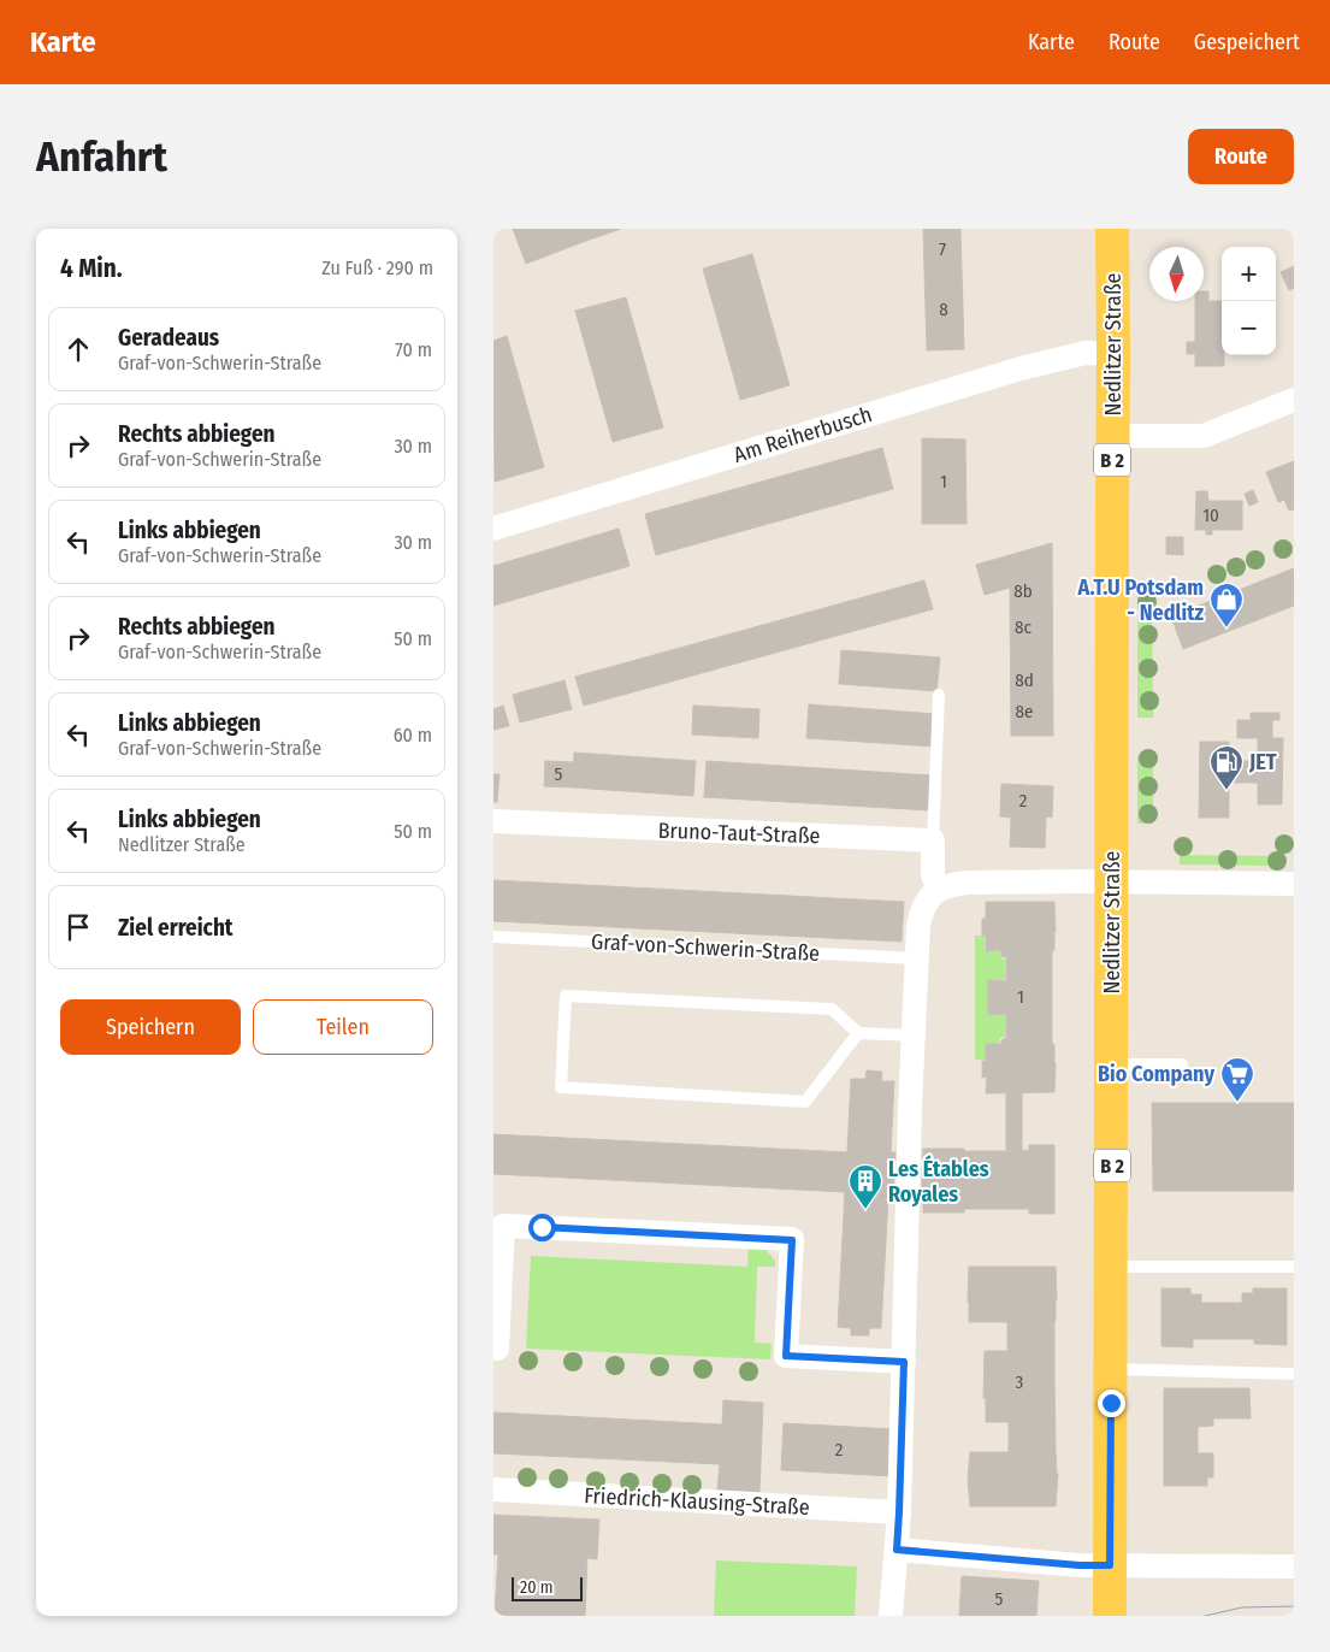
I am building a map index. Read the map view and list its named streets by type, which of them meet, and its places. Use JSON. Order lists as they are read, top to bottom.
{
  "streets": {
    "main road": ["Nedlitzer Straße", "B 2"],
    "street": ["Am Reiherbusch", "Bruno-Taut-Straße", "Friedrich-Klausing-Straße"],
    "lane": ["Graf-von-Schwerin-Straße"]
  },
  "crossings": [
    ["Nedlitzer Straße", "Am Reiherbusch"]
  ],
  "places": {
    "shop": ["A.T.U Potsdam - Nedlitz"],
    "fuel station": ["JET"],
    "supermarket": ["Bio Company"],
    "building": ["Les Étables Royales"]
  },
  "house_numbers": [
    "7",
    "8",
    "1",
    "10",
    "8b",
    "8c",
    "8d",
    "8e",
    "5",
    "2",
    "1",
    "3",
    "2",
    "5"
  ],
  "scale_bar": "20 m",
  "north": "bottom",
  "page": {
    "header": "Karte",
    "nav": ["Karte", "Route", "Gespeichert"],
    "buttons": [
      "Route",
      ["Speichern", "Teilen"]
    ],
    "title": "Anfahrt",
    "heading": ["4 Min.", "Zu Fuß · 290 m"],
    "map_buttons": ["+", "−"],
    "list": [
      ["Geradeaus", "Graf-von-Schwerin-Straße", "70 m"],
      ["Rechts abbiegen", "Graf-von-Schwerin-Straße", "30 m"],
      ["Links abbiegen", "Graf-von-Schwerin-Straße", "30 m"],
      ["Rechts abbiegen", "Graf-von-Schwerin-Straße", "50 m"],
      ["Links abbiegen", "Graf-von-Schwerin-Straße", "60 m"],
      ["Links abbiegen", "Nedlitzer Straße", "50 m"],
      "Ziel erreicht"
    ],
    "scale": "20 m"
  }
}
